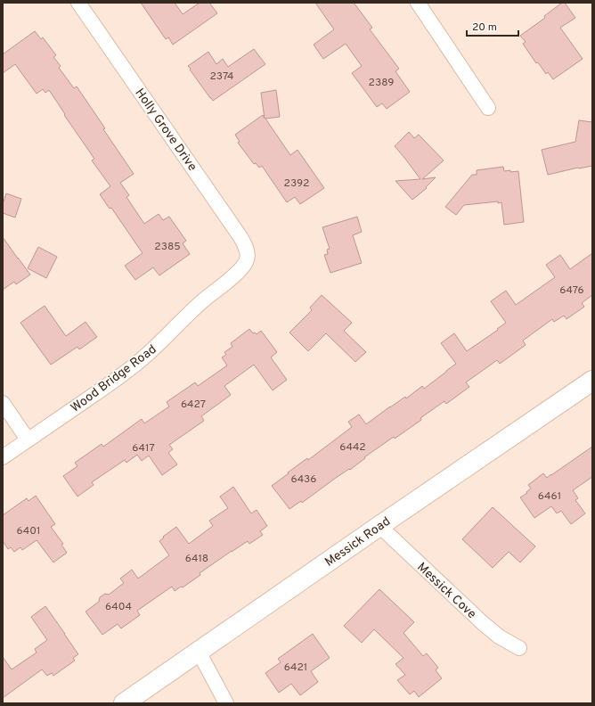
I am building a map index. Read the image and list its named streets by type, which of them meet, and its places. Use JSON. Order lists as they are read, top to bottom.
{
  "streets": {
    "street": [
      "Holly Grove Drive",
      "Wood Bridge Road",
      "Messick Road",
      "Messick Cove"
    ]
  },
  "crossings": [
    ["Holly Grove Drive", "Wood Bridge Road"],
    ["Messick Road", "Messick Cove"]
  ],
  "house_numbers": [
    "2374",
    "2389",
    "2392",
    "2385",
    "6476",
    "6427",
    "6442",
    "6417",
    "6436",
    "6461",
    "6401",
    "6418",
    "6404",
    "6421"
  ],
  "scale_bar": "20 m"
}
